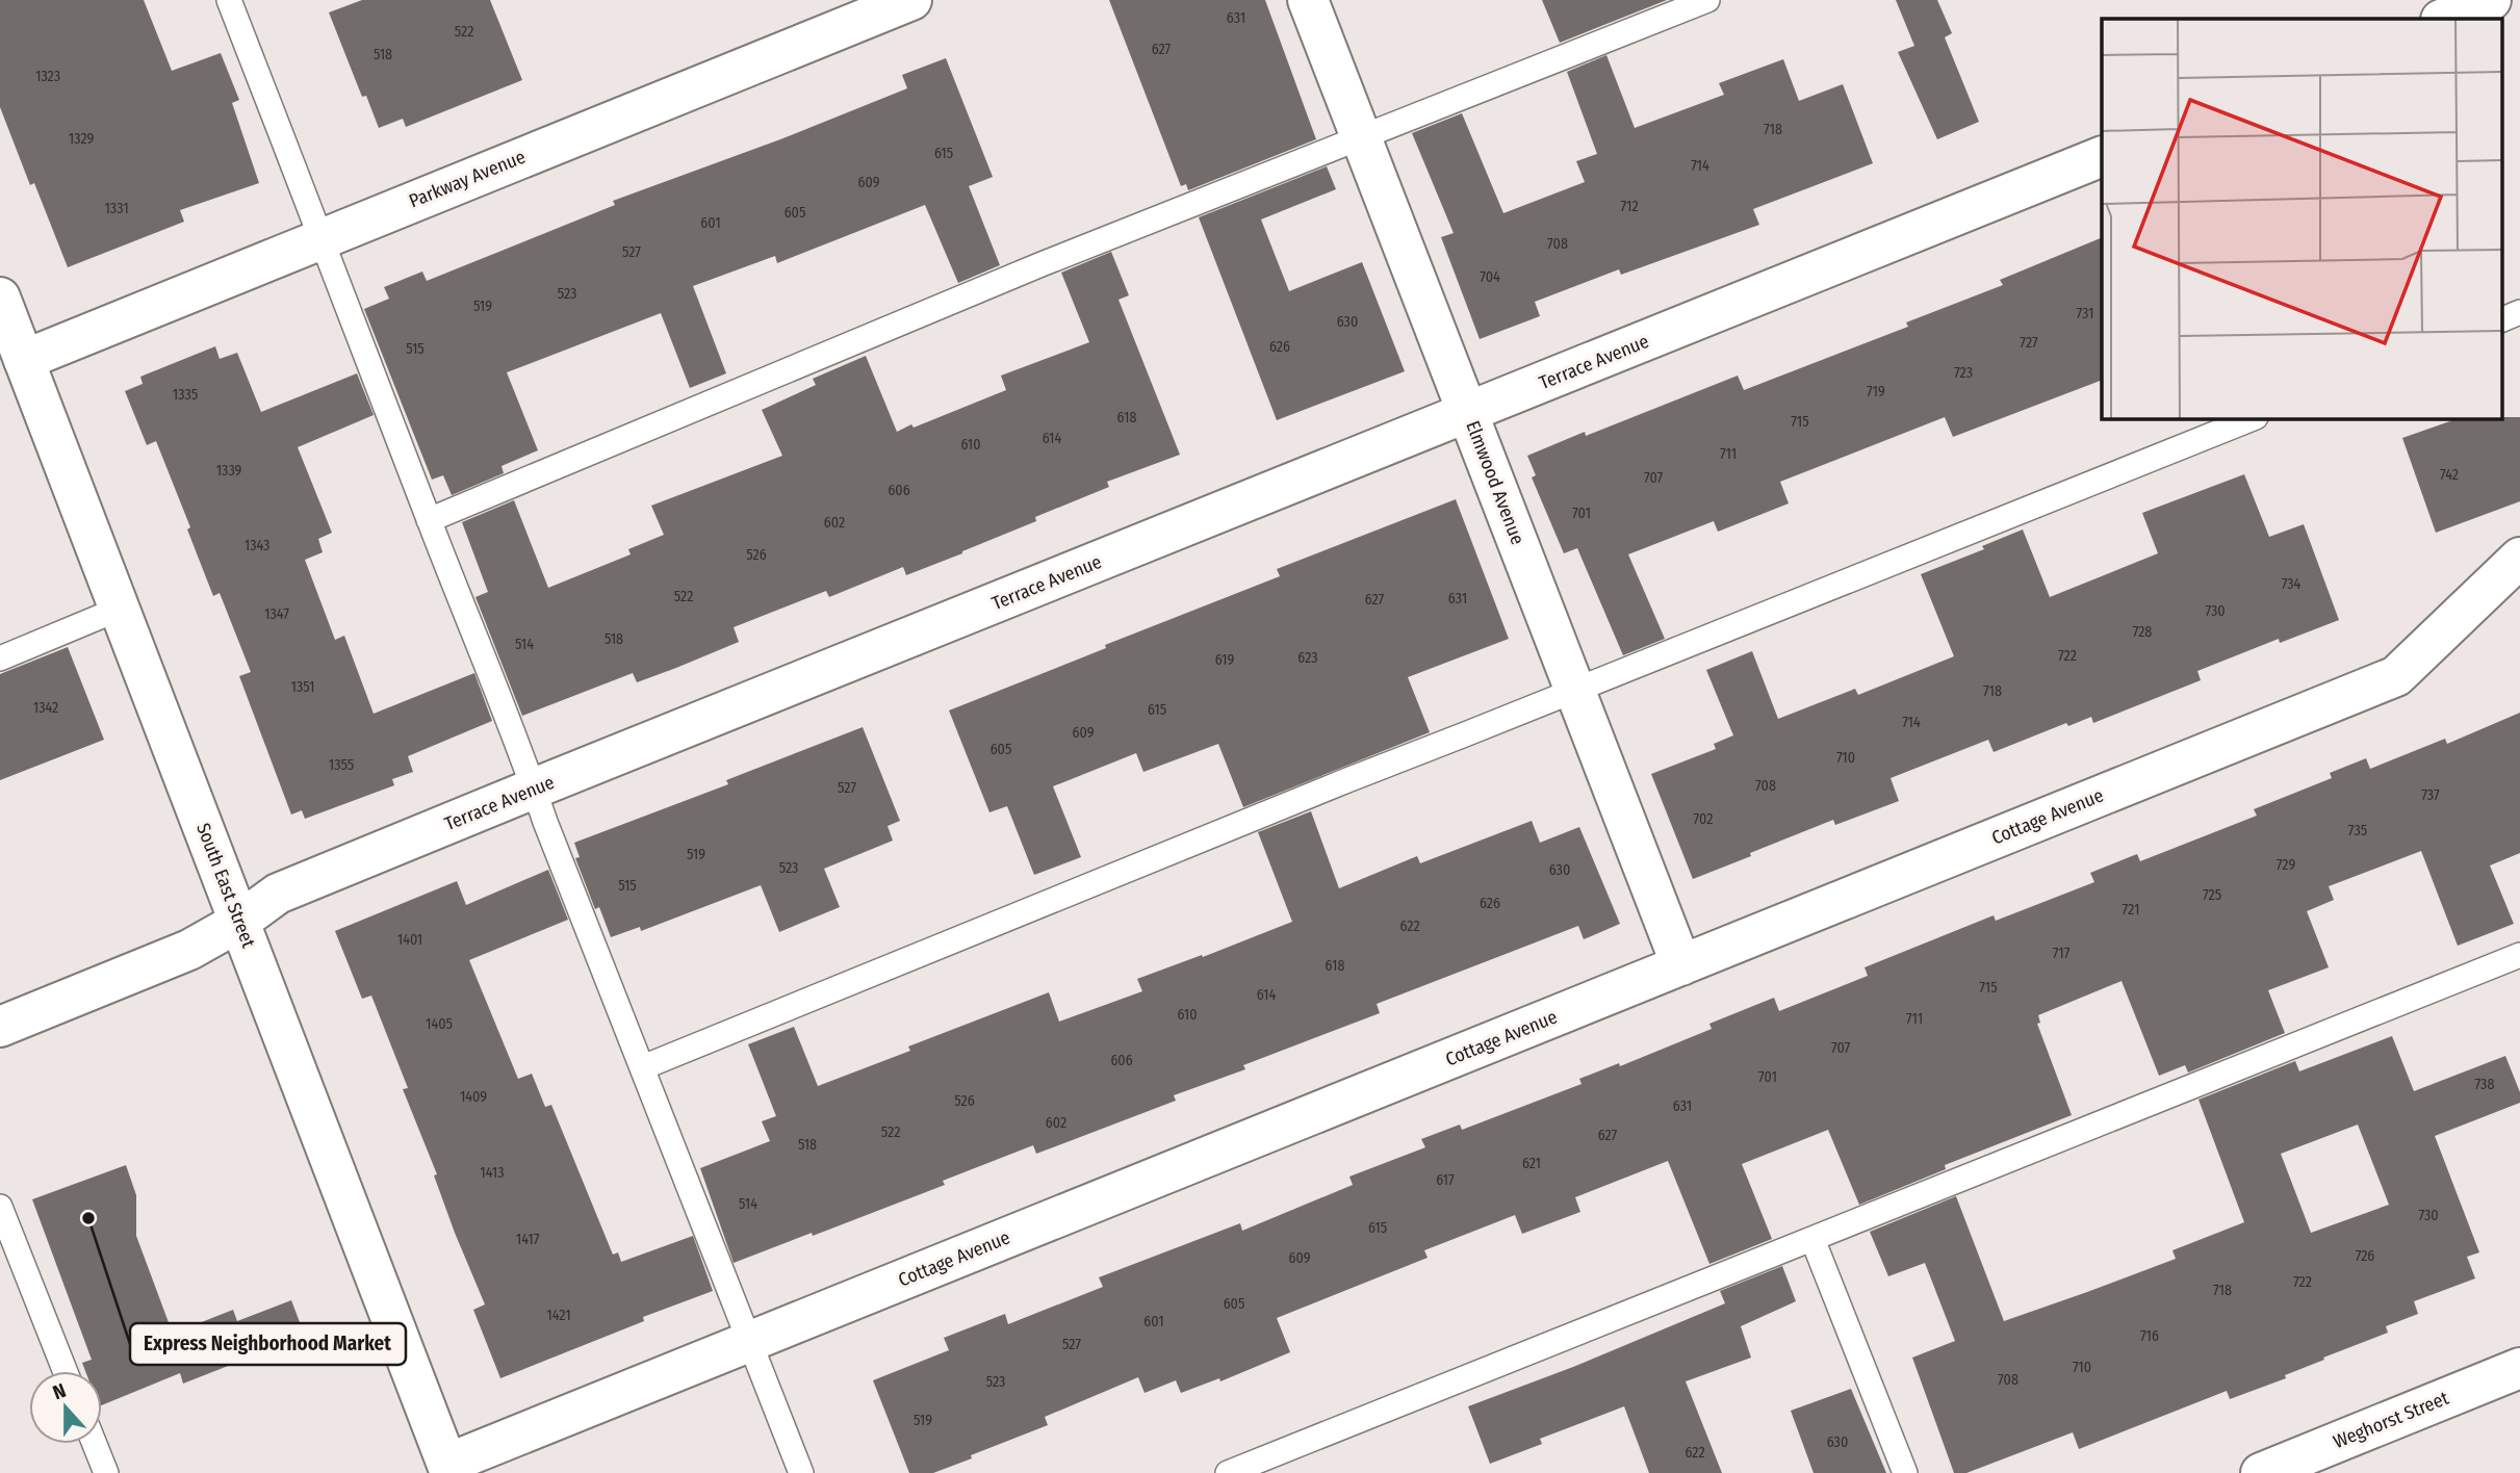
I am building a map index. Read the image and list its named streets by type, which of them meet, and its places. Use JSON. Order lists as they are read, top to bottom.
{
  "streets": {
    "street": [
      "Parkway Avenue",
      "Terrace Avenue",
      "Elmwood Avenue",
      "Cottage Avenue",
      "South East Street",
      "Weghorst Street"
    ]
  },
  "crossings": [
    ["Parkway Avenue", "South East Street"],
    ["Terrace Avenue", "Elmwood Avenue"],
    ["Terrace Avenue", "South East Street"],
    ["Elmwood Avenue", "Cottage Avenue"],
    ["Cottage Avenue", "South East Street"]
  ],
  "places": ["Express Neighborhood Market"],
  "house_numbers": [
    "631",
    "522",
    "627",
    "518",
    "1323",
    "718",
    "1329",
    "615",
    "714",
    "609",
    "712",
    "1331",
    "605",
    "601",
    "708",
    "527",
    "704",
    "523",
    "519",
    "731",
    "630",
    "727",
    "626",
    "515",
    "723",
    "719",
    "1335",
    "618",
    "715",
    "614",
    "610",
    "711",
    "1339",
    "742",
    "707",
    "606",
    "701",
    "602",
    "1343",
    "526",
    "734",
    "522",
    "631",
    "627",
    "730",
    "1347",
    "728",
    "518",
    "514",
    "722",
    "623",
    "619",
    "1351",
    "718",
    "1342",
    "615",
    "714",
    "609",
    "605",
    "710",
    "1355",
    "708",
    "527",
    "737",
    "702",
    "735",
    "519",
    "729",
    "523",
    "630",
    "515",
    "725",
    "626",
    "721",
    "622",
    "1401",
    "717",
    "618",
    "715",
    "614",
    "610",
    "711",
    "1405",
    "707",
    "606",
    "701",
    "738",
    "1409",
    "526",
    "631",
    "602",
    "522",
    "627",
    "518",
    "621",
    "1413",
    "617",
    "514",
    "730",
    "615",
    "1417",
    "726",
    "609",
    "722",
    "718",
    "605",
    "1421",
    "601",
    "716",
    "527",
    "710",
    "708",
    "523",
    "519",
    "630",
    "622"
  ],
  "north": "top"
}
